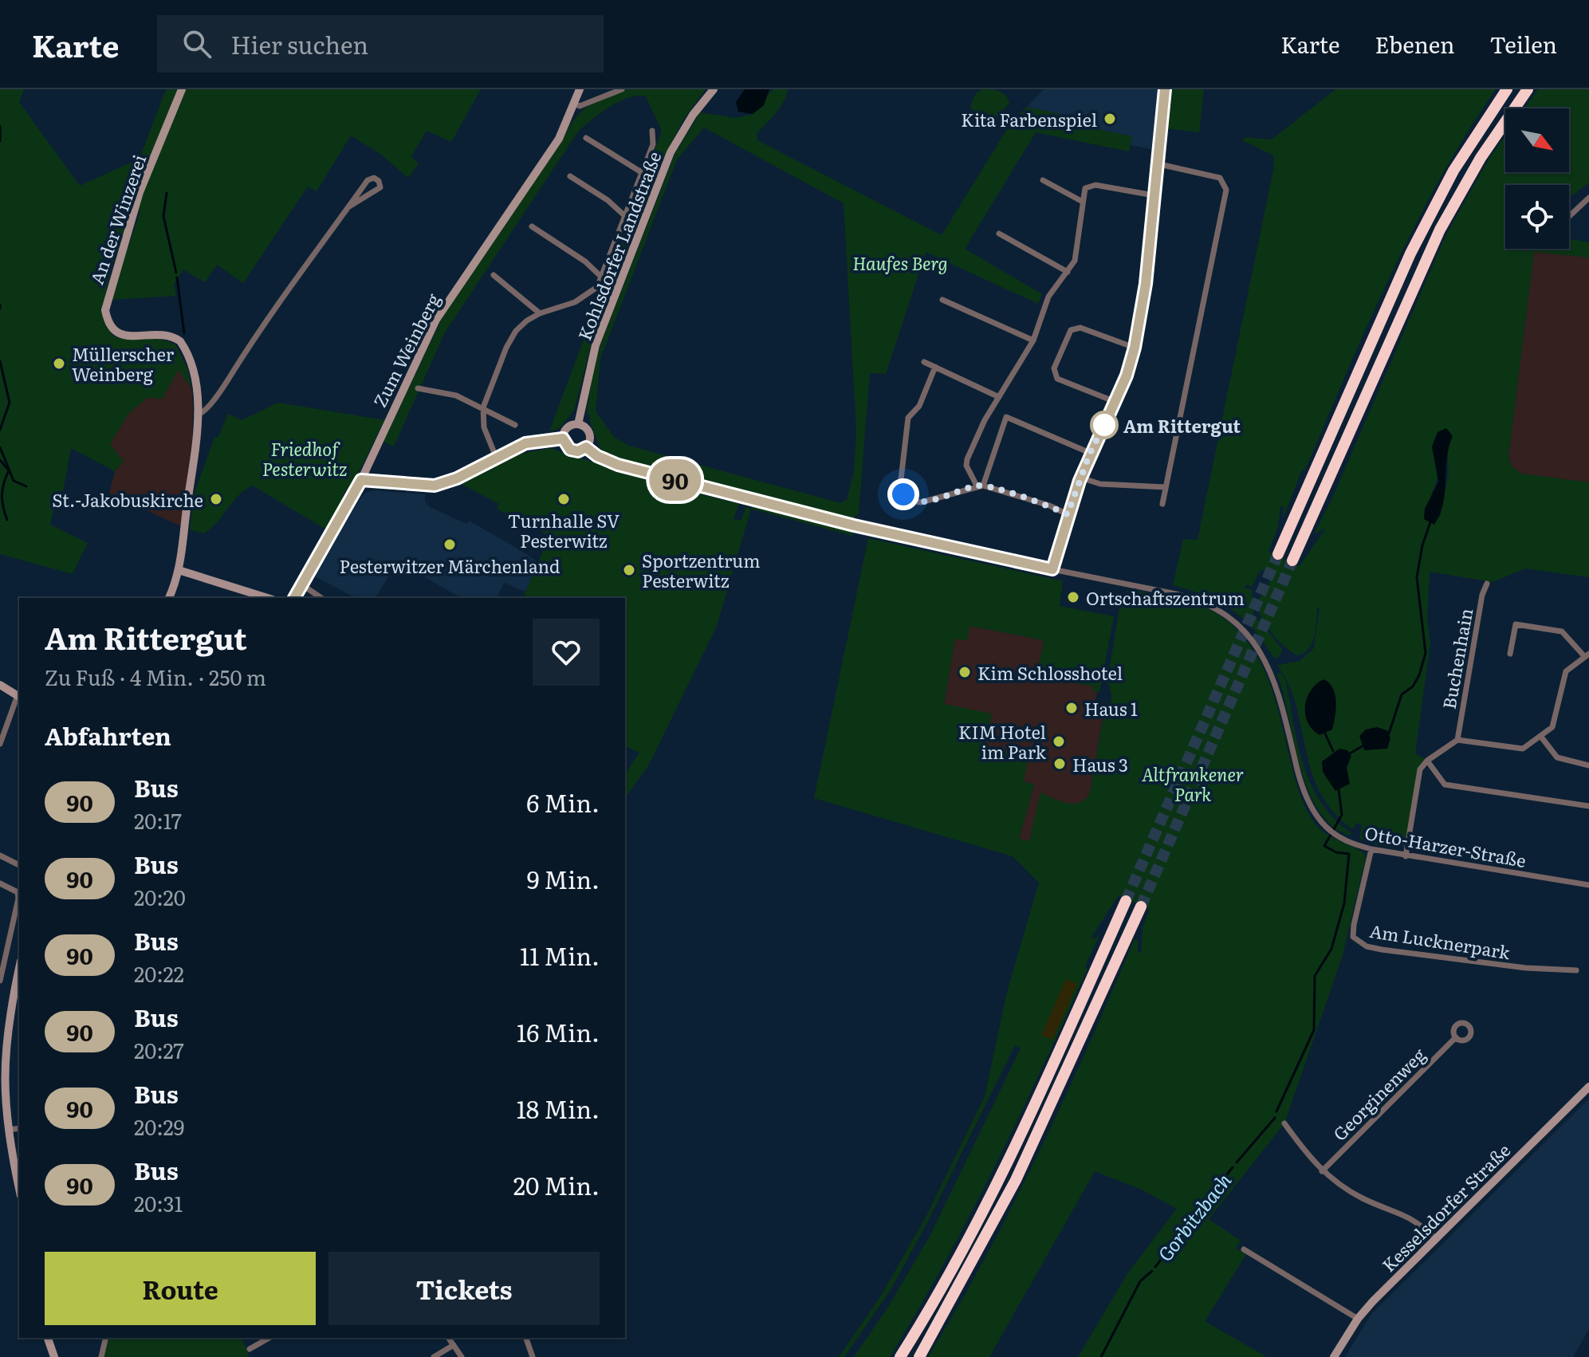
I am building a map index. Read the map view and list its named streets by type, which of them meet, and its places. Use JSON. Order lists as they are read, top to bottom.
{
  "streets": {
    "street": [
      "An der Winzerei",
      "Kohlsdorfer Landstraße",
      "Zum Weinberg",
      "Buchenhain",
      "Otto-Harzer-Straße",
      "Am Lucknerpark",
      "Georginenweg",
      "Kesselsdorfer Straße"
    ]
  },
  "crossings": [
    ["Kohlsdorfer Landstraße", "Otto-Harzer-Straße"],
    ["Otto-Harzer-Straße", "Am Lucknerpark"]
  ],
  "water": ["Gorbitzbach"],
  "parks": ["Haufes Berg", "Friedhof Pesterwitz", "Altfrankener Park"],
  "places": [
    "Kita Farbenspiel",
    "Müllerscher Weinberg",
    "Am Rittergut",
    "St.-Jakobuskirche",
    "Turnhalle SV Pesterwitz",
    "Pesterwitzer Märchenland",
    "Sportzentrum Pesterwitz",
    "Ortschaftszentrum",
    "Kim Schlosshotel",
    "Haus 1",
    "KIM Hotel im Park",
    "Haus 3"
  ],
  "lines": ["bus line 90"],
  "north": "bottom right",
  "page": {
    "header": "Karte",
    "search": "Hier suchen",
    "nav": ["Karte", "Ebenen", "Teilen"],
    "on_map": "90",
    "heading": [
      ["Am Rittergut", "Zu Fuß · 4 Min. · 250 m"],
      "Abfahrten"
    ],
    "list": [
      {
        "mark": "90",
        "name": "Bus",
        "note": "20:17",
        "value": "6 Min."
      },
      {
        "mark": "90",
        "name": "Bus",
        "note": "20:20",
        "value": "9 Min."
      },
      {
        "mark": "90",
        "name": "Bus",
        "note": "20:22",
        "value": "11 Min."
      },
      {
        "mark": "90",
        "name": "Bus",
        "note": "20:27",
        "value": "16 Min."
      },
      {
        "mark": "90",
        "name": "Bus",
        "note": "20:29",
        "value": "18 Min."
      },
      {
        "mark": "90",
        "name": "Bus",
        "note": "20:31",
        "value": "20 Min."
      }
    ],
    "buttons": ["Route", "Tickets"]
  }
}
